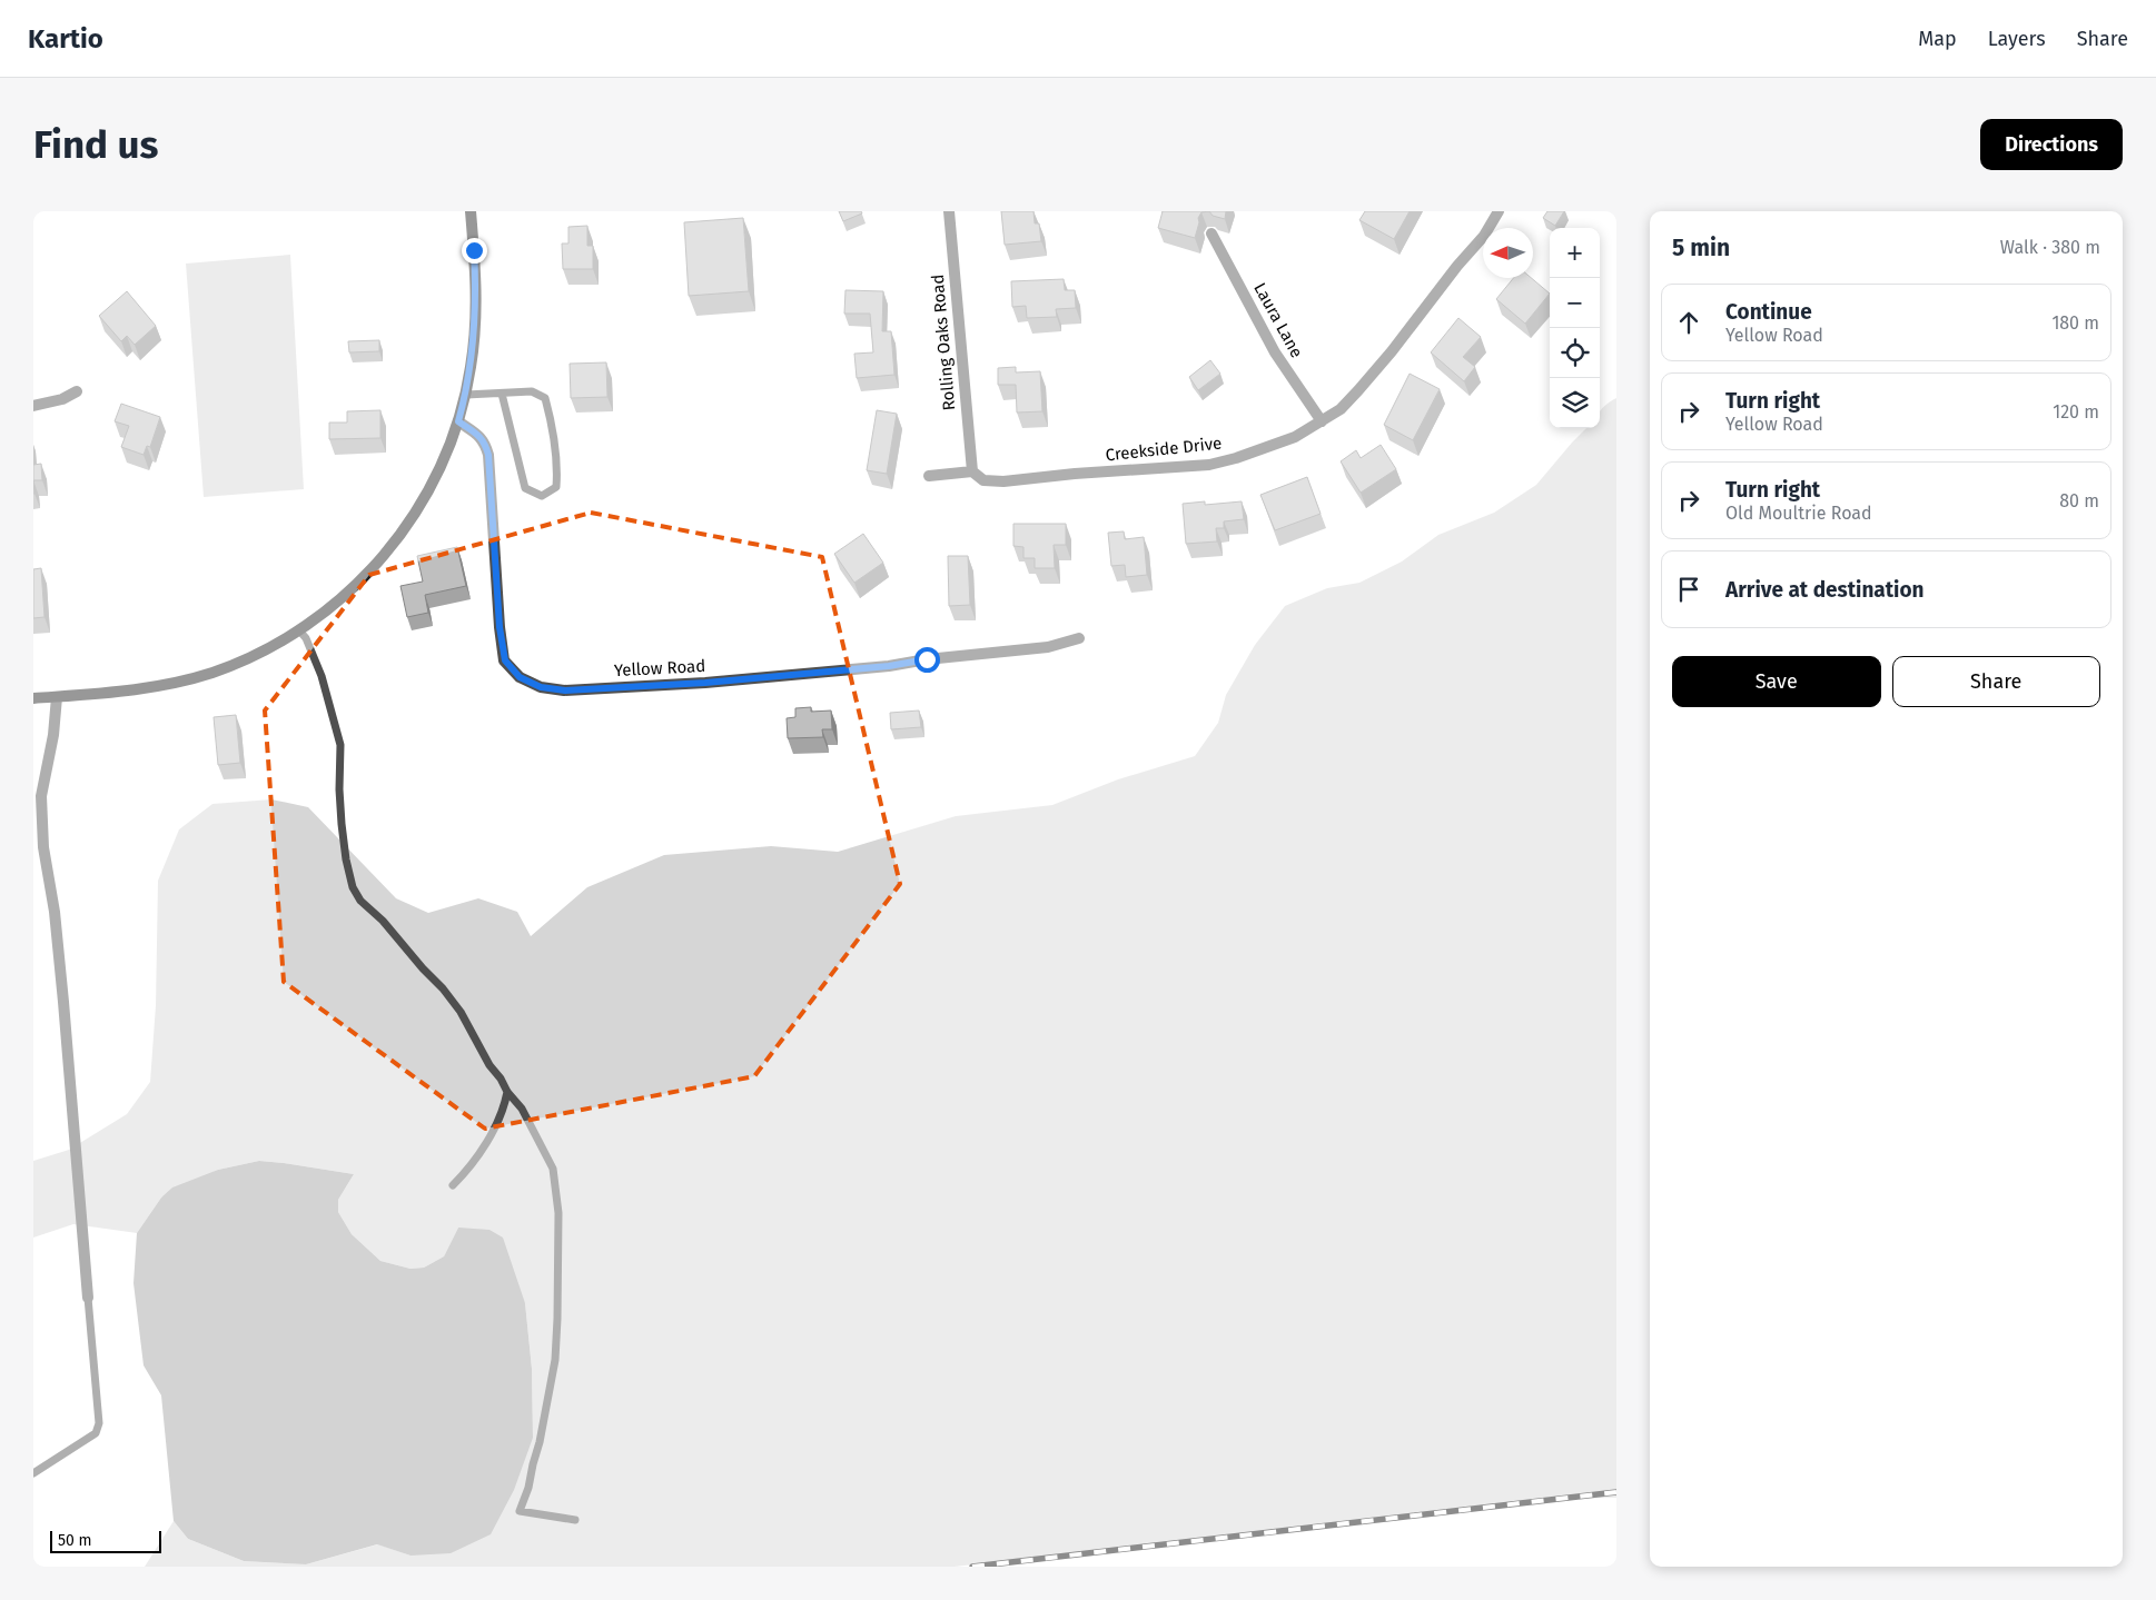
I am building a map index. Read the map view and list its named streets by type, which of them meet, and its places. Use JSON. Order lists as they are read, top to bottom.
{
  "streets": {
    "street": [
      "Laura Lane",
      "Rolling Oaks Road",
      "Creekside Drive",
      "Yellow Road"
    ]
  },
  "crossings": [
    ["Laura Lane", "Creekside Drive"],
    ["Rolling Oaks Road", "Creekside Drive"]
  ],
  "scale_bar": "50 m",
  "north": "left",
  "page": {
    "header": "Kartio",
    "nav": ["Map", "Layers", "Share"],
    "buttons": [
      "Directions",
      ["Save", "Share"]
    ],
    "title": "Find us",
    "heading": ["5 min", "Walk · 380 m"],
    "map_buttons": ["+", "−"],
    "list": [
      ["Continue", "Yellow Road", "180 m"],
      ["Turn right", "Yellow Road", "120 m"],
      ["Turn right", "Old Moultrie Road", "80 m"],
      "Arrive at destination"
    ],
    "scale": "50 m"
  }
}
